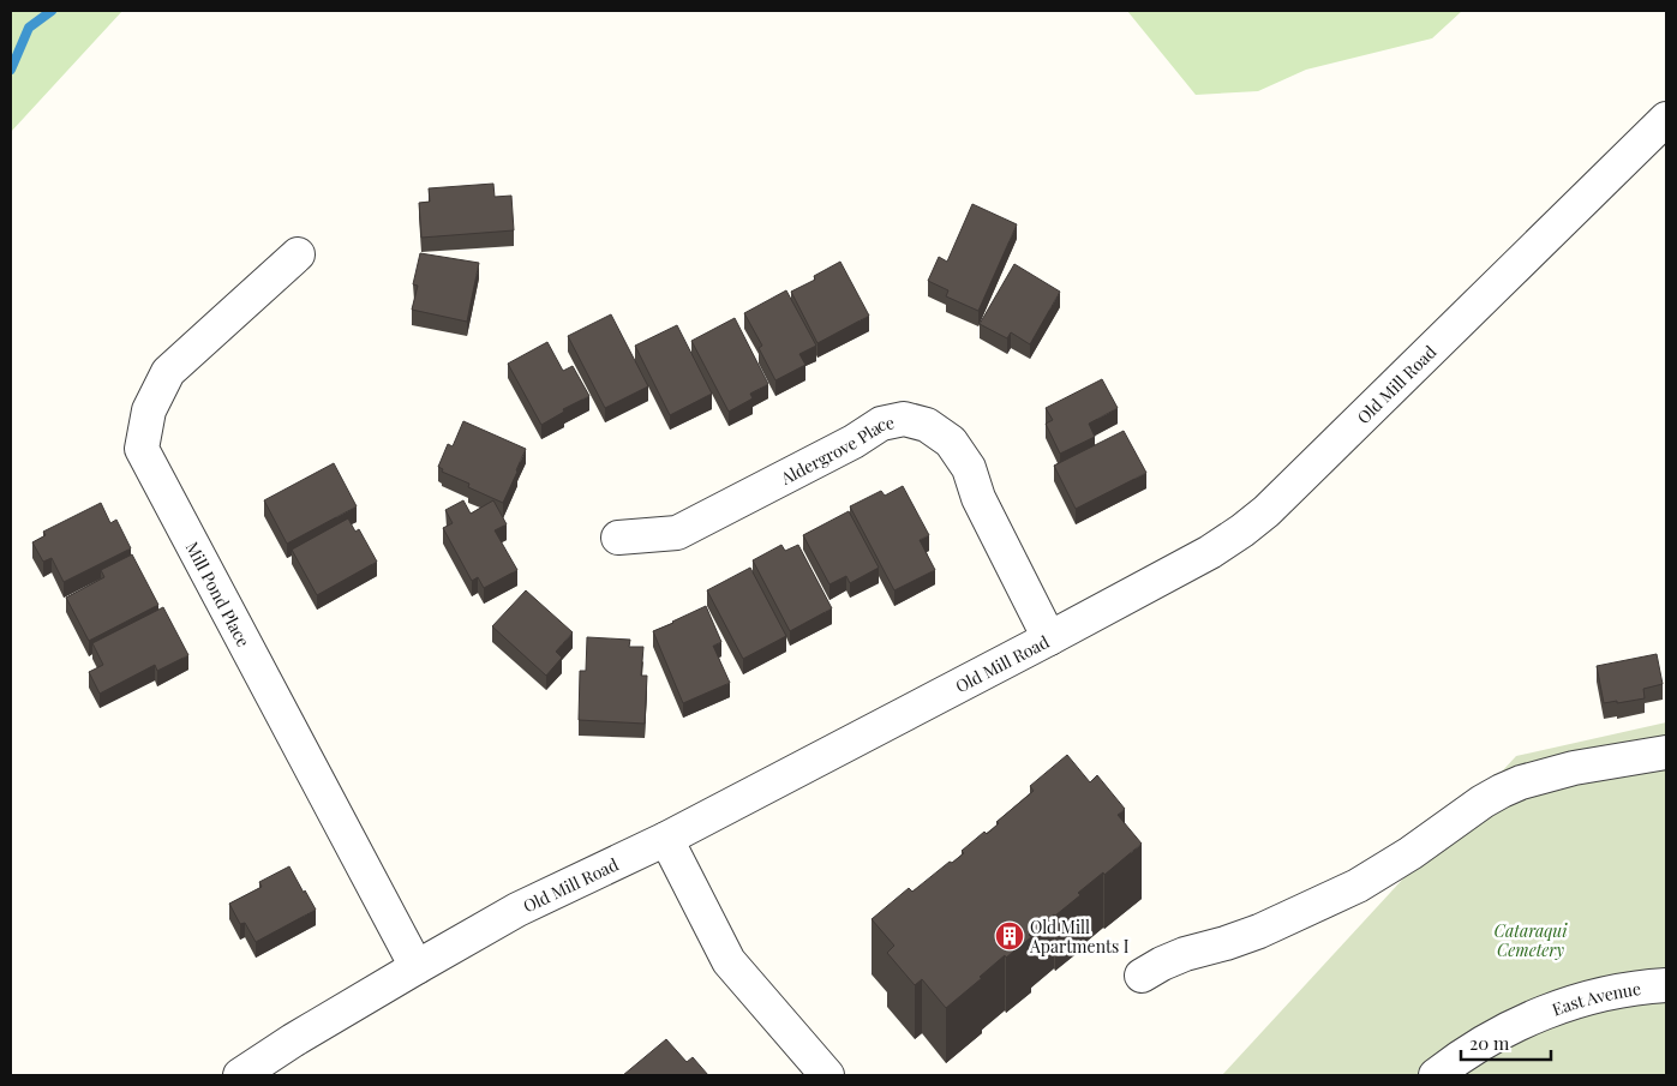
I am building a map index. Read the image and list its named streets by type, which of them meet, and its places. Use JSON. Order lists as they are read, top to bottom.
{
  "streets": {
    "street": [
      "Old Mill Road",
      "Aldergrove Place",
      "Mill Pond Place",
      "East Avenue"
    ]
  },
  "crossings": [
    ["Old Mill Road", "Aldergrove Place"],
    ["Old Mill Road", "Mill Pond Place"]
  ],
  "parks": ["Cataraqui Cemetery"],
  "places": {
    "building": ["Old Mill Apartments I"]
  },
  "scale_bar": "20 m"
}
